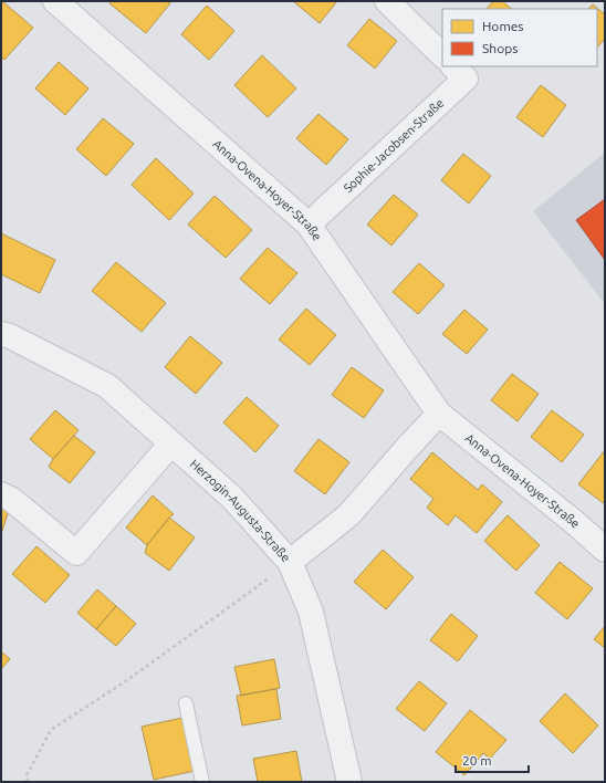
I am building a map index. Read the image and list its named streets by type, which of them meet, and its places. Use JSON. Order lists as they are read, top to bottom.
{
  "streets": {
    "street": ["Sophie-Jacobsen-Straße", "Anna-Ovena-Hoyer-Straße", "Herzogin-Augusta-Straße"]
  },
  "crossings": [
    ["Sophie-Jacobsen-Straße", "Anna-Ovena-Hoyer-Straße"]
  ],
  "legend": ["Homes", "Shops"],
  "scale_bar": "20 m"
}
